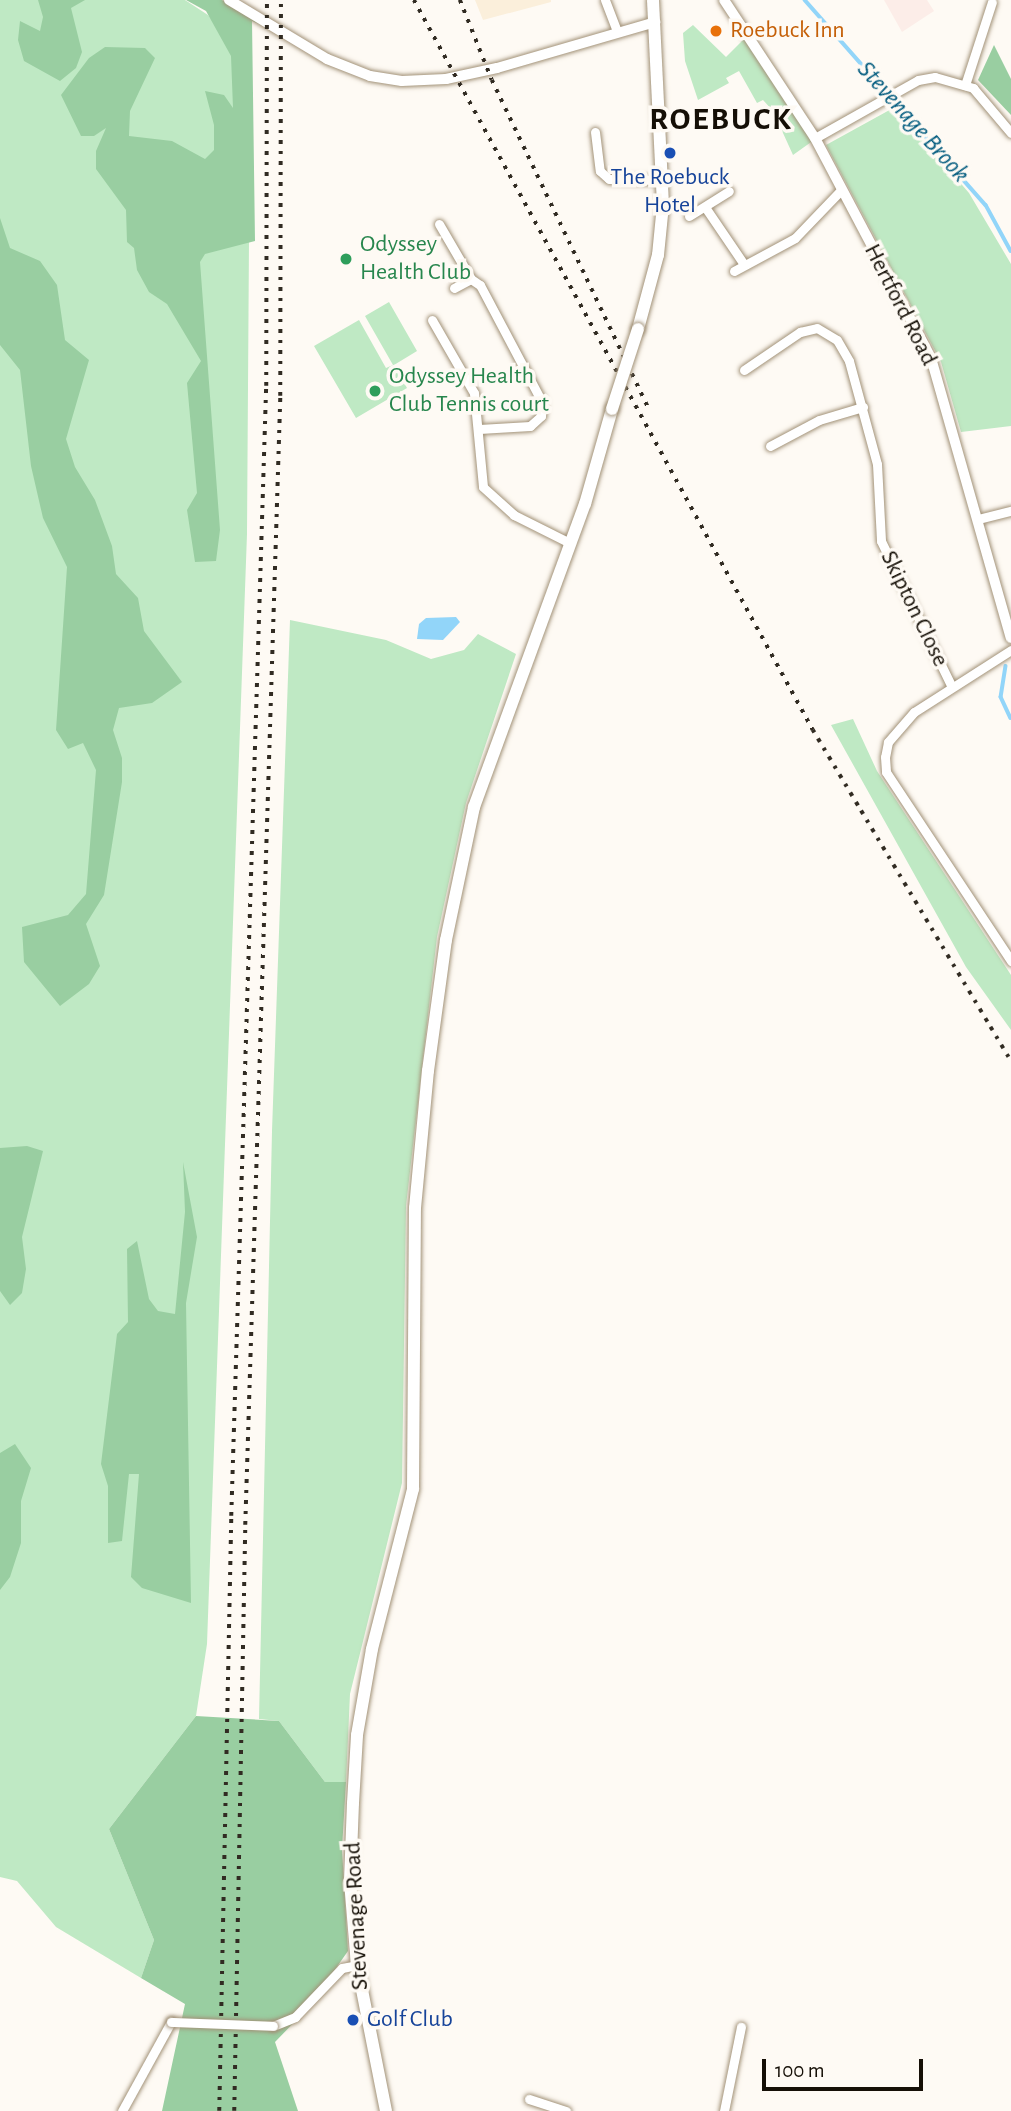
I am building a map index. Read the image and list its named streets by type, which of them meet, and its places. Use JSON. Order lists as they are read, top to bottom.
{
  "streets": {
    "main road": ["Stevenage Road"],
    "street": ["Hertford Road", "Skipton Close"]
  },
  "districts": ["ROEBUCK"],
  "water": ["Stevenage Brook"],
  "places": [
    "Roebuck Inn",
    "The Roebuck Hotel",
    "Odyssey Health Club",
    "Odyssey Health Club Tennis court",
    "Golf Club"
  ],
  "scale_bar": "100 m"
}
